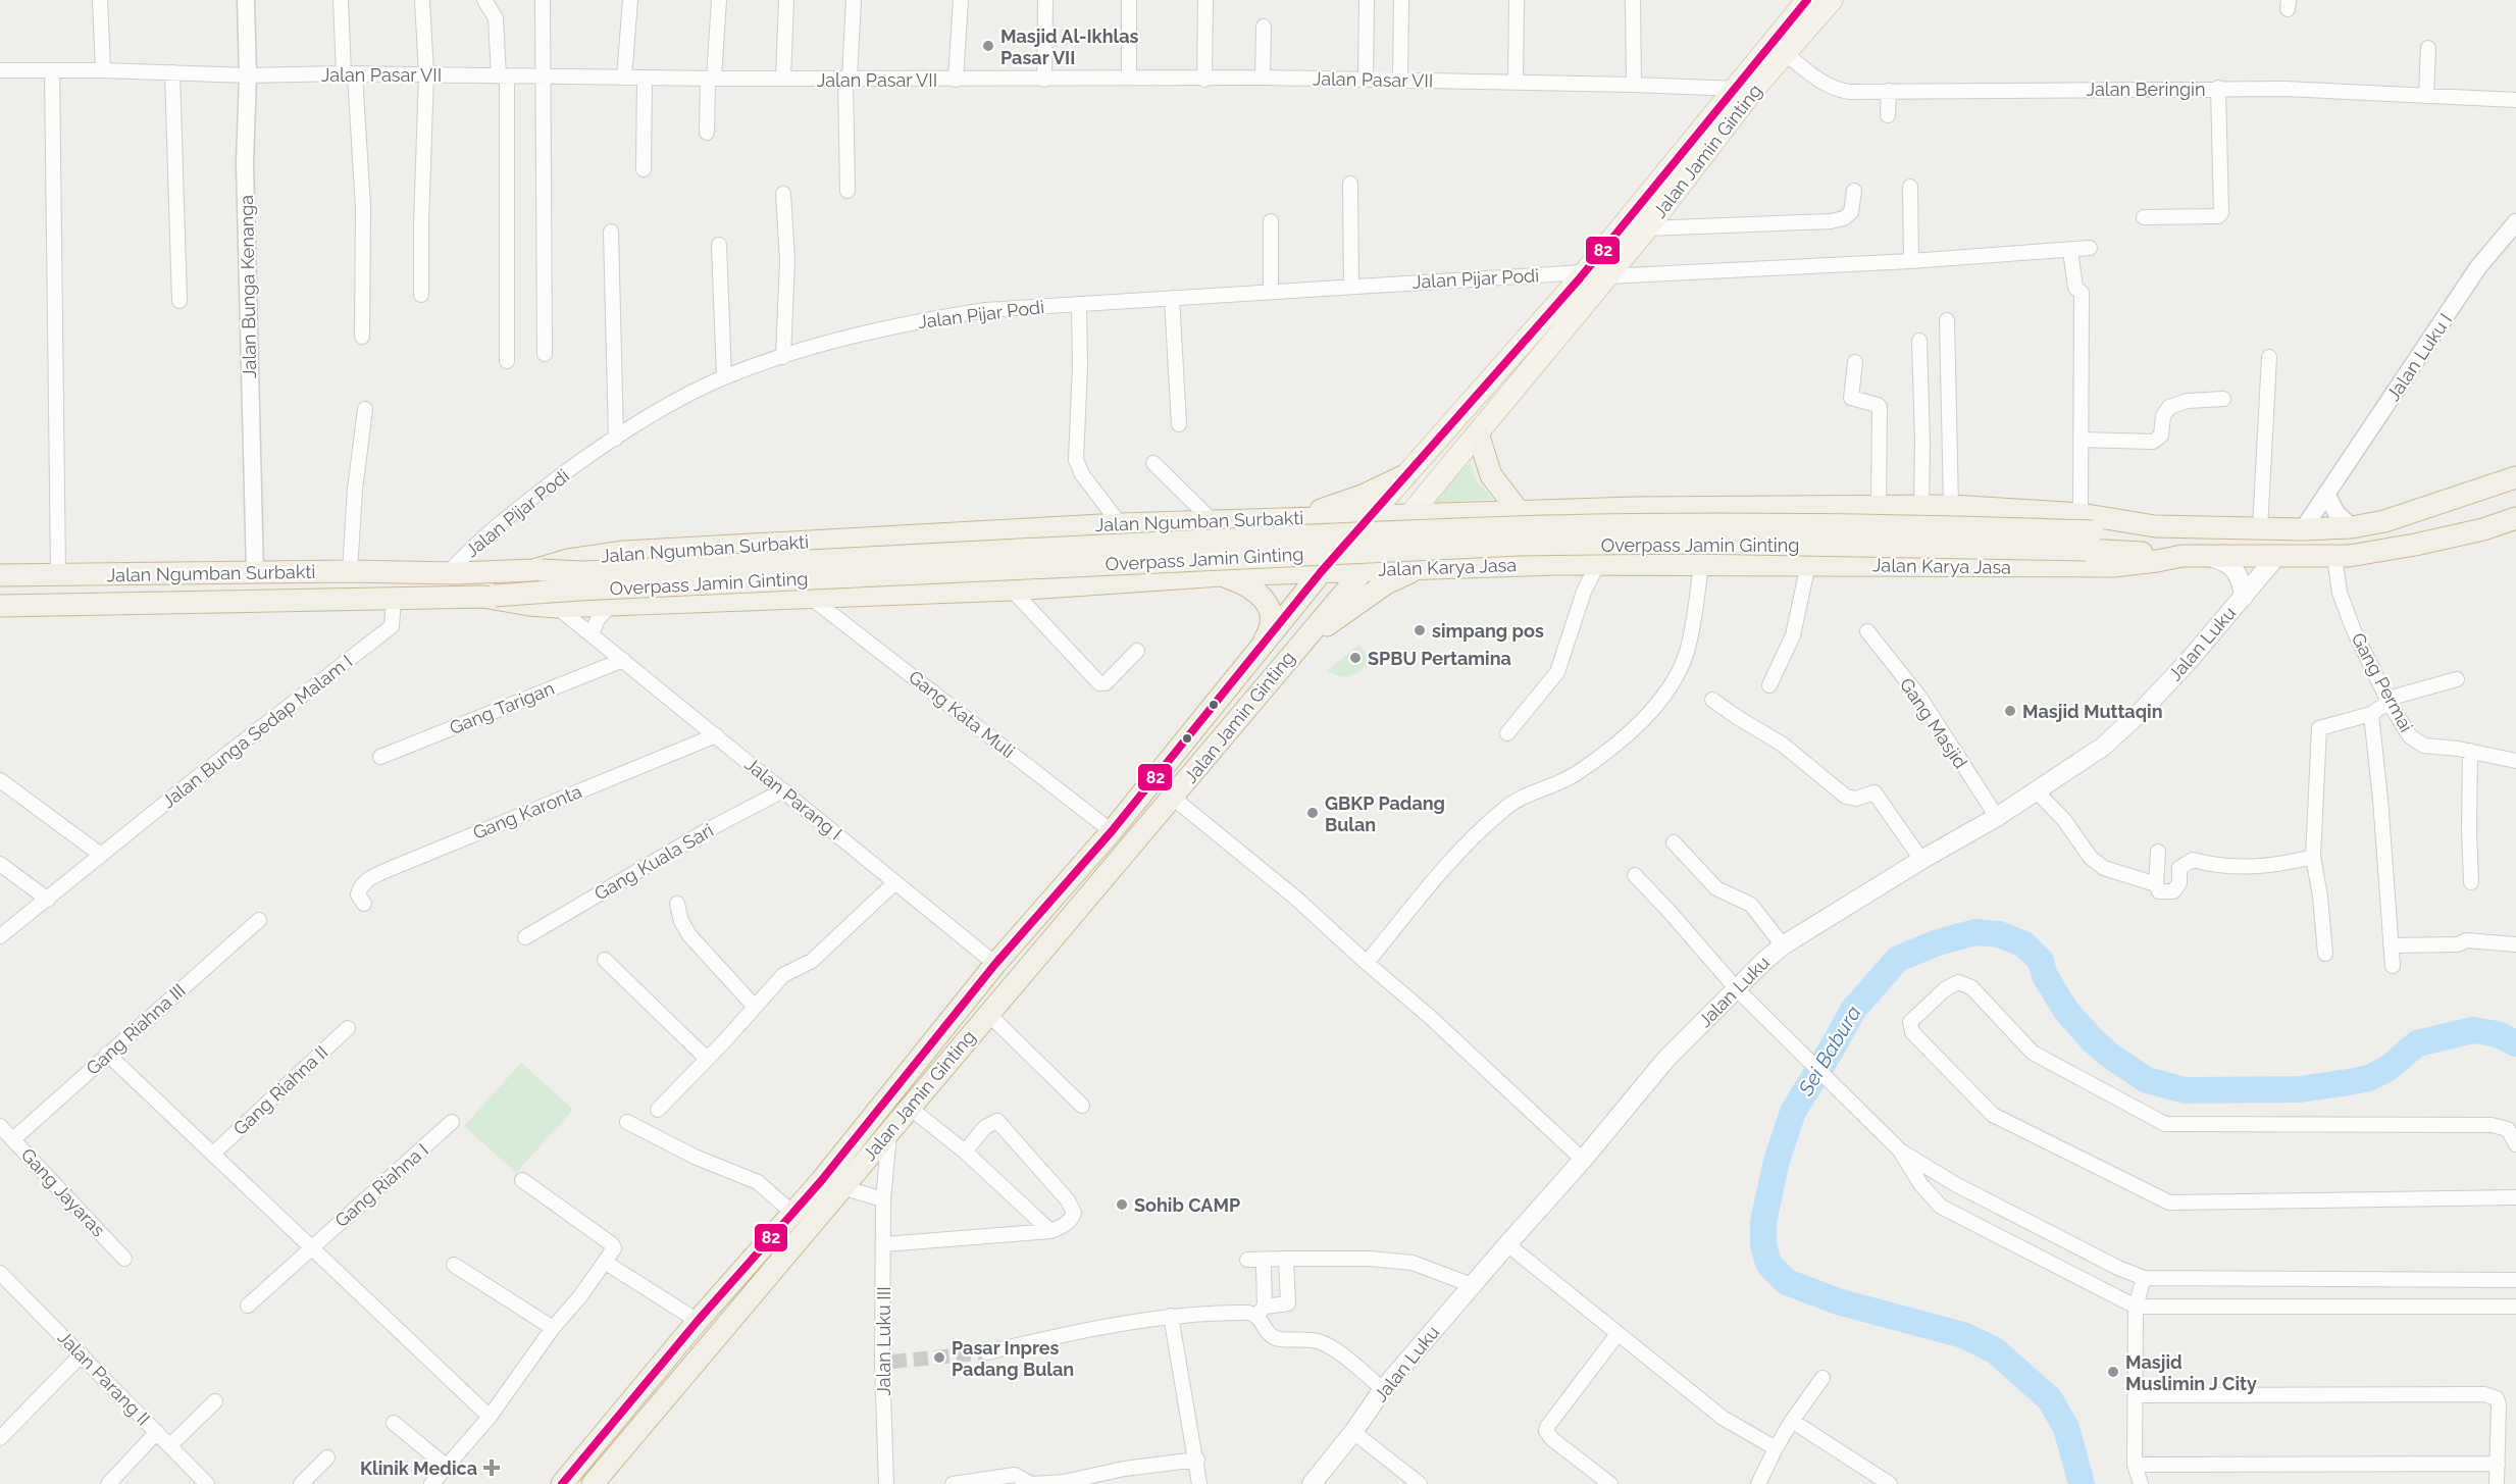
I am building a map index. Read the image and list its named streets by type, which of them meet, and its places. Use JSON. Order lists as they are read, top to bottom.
{
  "streets": {
    "highway": [
      "Jalan Jamin Ginting",
      "Jalan Ngumban Surbakti",
      "Overpass Jamin Ginting",
      "Jalan Karya Jasa"
    ],
    "main road": ["Jalan Luku"],
    "street": [
      "Jalan Pasar VII",
      "Jalan Beringin",
      "Jalan Pijar Podi",
      "Jalan Bunga Kenanga",
      "Jalan Luku I",
      "Gang Permai",
      "Gang Tarigan",
      "Gang Kata Muli",
      "Gang Masjid",
      "Jalan Bunga Sedap Malam I",
      "Jalan Parang I",
      "Gang Karonta",
      "Gang Kuala Sari",
      "Gang Riahna III",
      "Gang Riahna II",
      "Gang Riahna I",
      "Gang Jayaras",
      "Jalan Luku III",
      "Jalan Parang II"
    ]
  },
  "crossings": [
    ["Jalan Pasar VII", "Jalan Jamin Ginting"],
    ["Jalan Pasar VII", "Jalan Bunga Kenanga"],
    ["Jalan Beringin", "Jalan Jamin Ginting"],
    ["Jalan Jamin Ginting", "Jalan Pijar Podi"],
    ["Jalan Jamin Ginting", "Jalan Ngumban Surbakti"],
    ["Jalan Jamin Ginting", "Jalan Karya Jasa"],
    ["Jalan Jamin Ginting", "Gang Kata Muli"],
    ["Jalan Jamin Ginting", "Jalan Parang I"],
    ["Jalan Jamin Ginting", "Jalan Luku III"],
    ["Jalan Pijar Podi", "Jalan Ngumban Surbakti"],
    ["Jalan Bunga Kenanga", "Jalan Ngumban Surbakti"],
    ["Jalan Ngumban Surbakti", "Overpass Jamin Ginting"],
    ["Jalan Ngumban Surbakti", "Jalan Karya Jasa"],
    ["Jalan Ngumban Surbakti", "Gang Kata Muli"],
    ["Jalan Ngumban Surbakti", "Jalan Bunga Sedap Malam I"],
    ["Jalan Ngumban Surbakti", "Jalan Parang I"],
    ["Overpass Jamin Ginting", "Jalan Karya Jasa"],
    ["Jalan Karya Jasa", "Jalan Luku"],
    ["Jalan Karya Jasa", "Gang Permai"],
    ["Jalan Luku", "Gang Masjid"],
    ["Gang Tarigan", "Jalan Parang I"],
    ["Jalan Parang I", "Gang Karonta"],
    ["Jalan Parang I", "Gang Kuala Sari"],
    ["Gang Riahna III", "Gang Jayaras"]
  ],
  "water": ["Sei Babura"],
  "places": {
    "other": [
      "Masjid Al-Ikhlas Pasar VII",
      "simpang pos",
      "SPBU Pertamina",
      "Masjid Muttaqin",
      "GBKP Padang Bulan",
      "Sohib CAMP",
      "Pasar Inpres Padang Bulan",
      "Masjid Muslimin J City"
    ],
    "health": ["Klinik Medica"]
  },
  "lines": ["transit line 82"]
}
